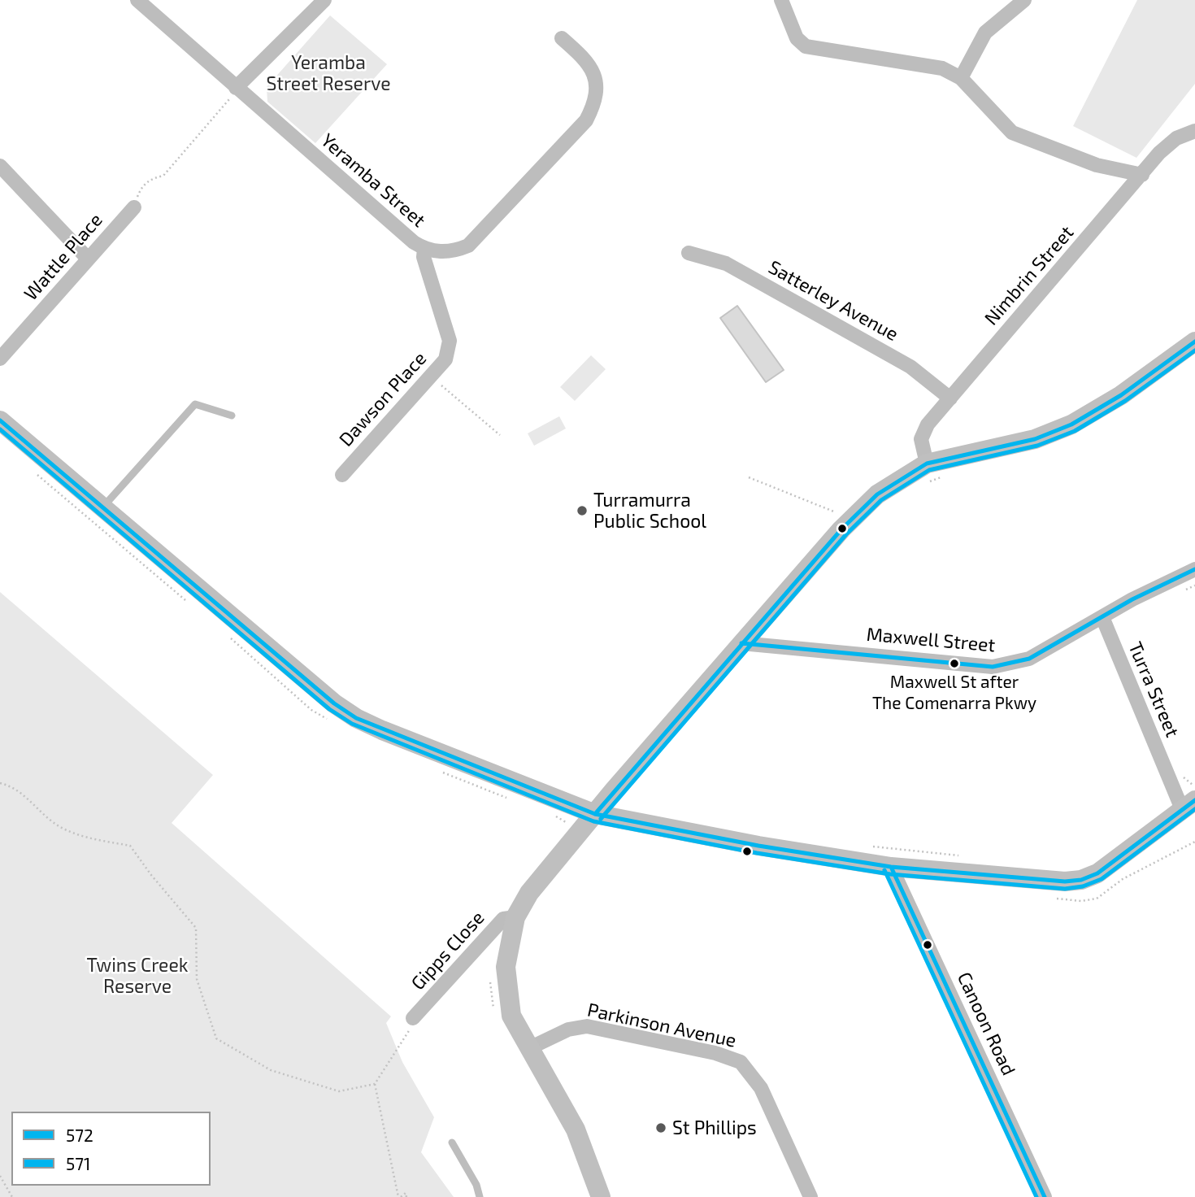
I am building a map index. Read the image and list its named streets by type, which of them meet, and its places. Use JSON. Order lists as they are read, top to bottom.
{
  "streets": {
    "street": [
      "Yeramba Street",
      "Wattle Place",
      "Nimbrin Street",
      "Satterley Avenue",
      "Dawson Place",
      "Maxwell Street",
      "Turra Street",
      "Gipps Close",
      "Canoon Road",
      "Parkinson Avenue"
    ]
  },
  "crossings": [
    ["Yeramba Street", "Dawson Place"],
    ["Nimbrin Street", "Satterley Avenue"],
    ["Maxwell Street", "Turra Street"]
  ],
  "parks": ["Yeramba Street Reserve", "Twins Creek Reserve"],
  "places": ["Turramurra Public School", "Maxwell St after The Comenarra Pkwy", "St Phillips"],
  "lines": ["transit line 572", "transit line 571"],
  "legend": ["572", "571"]
}
